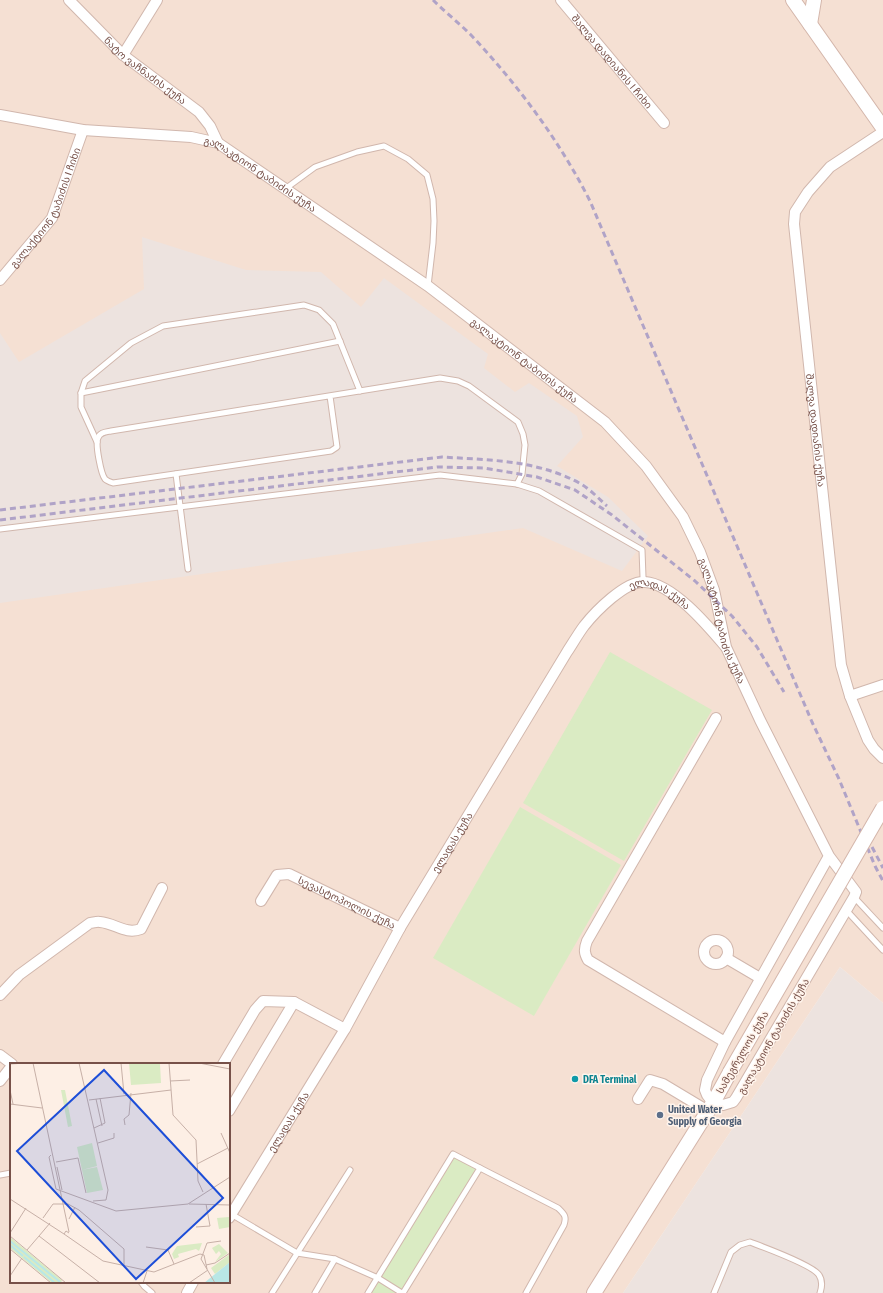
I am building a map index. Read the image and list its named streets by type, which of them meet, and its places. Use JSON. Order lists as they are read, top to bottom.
{
  "streets": {
    "main road": ["სამეგრელოს ქუჩა"],
    "street": [
      "შალვა დადიანის I ჩიხი",
      "ნატო ვაჩნაძის ქუჩა",
      "გალაკტიონ ტაბიძის ქუჩა",
      "გალაქტიონ ტაბიძის I ჩიხი",
      "შალვა დადიანის ქუჩა",
      "ელადას ქუჩა",
      "სევასტოპოლის ქუჩა"
    ]
  },
  "crossings": [
    ["ნატო ვაჩნაძის ქუჩა", "გალაკტიონ ტაბიძის ქუჩა"],
    ["გალაკტიონ ტაბიძის ქუჩა", "გალაქტიონ ტაბიძის I ჩიხი"],
    ["გალაკტიონ ტაბიძის ქუჩა", "ელადას ქუჩა"],
    ["გალაკტიონ ტაბიძის ქუჩა", "სამეგრელოს ქუჩა"],
    ["ელადას ქუჩა", "სევასტოპოლის ქუჩა"]
  ],
  "places": ["DFA Terminal", "United Water Supply of Georgia"]
}
